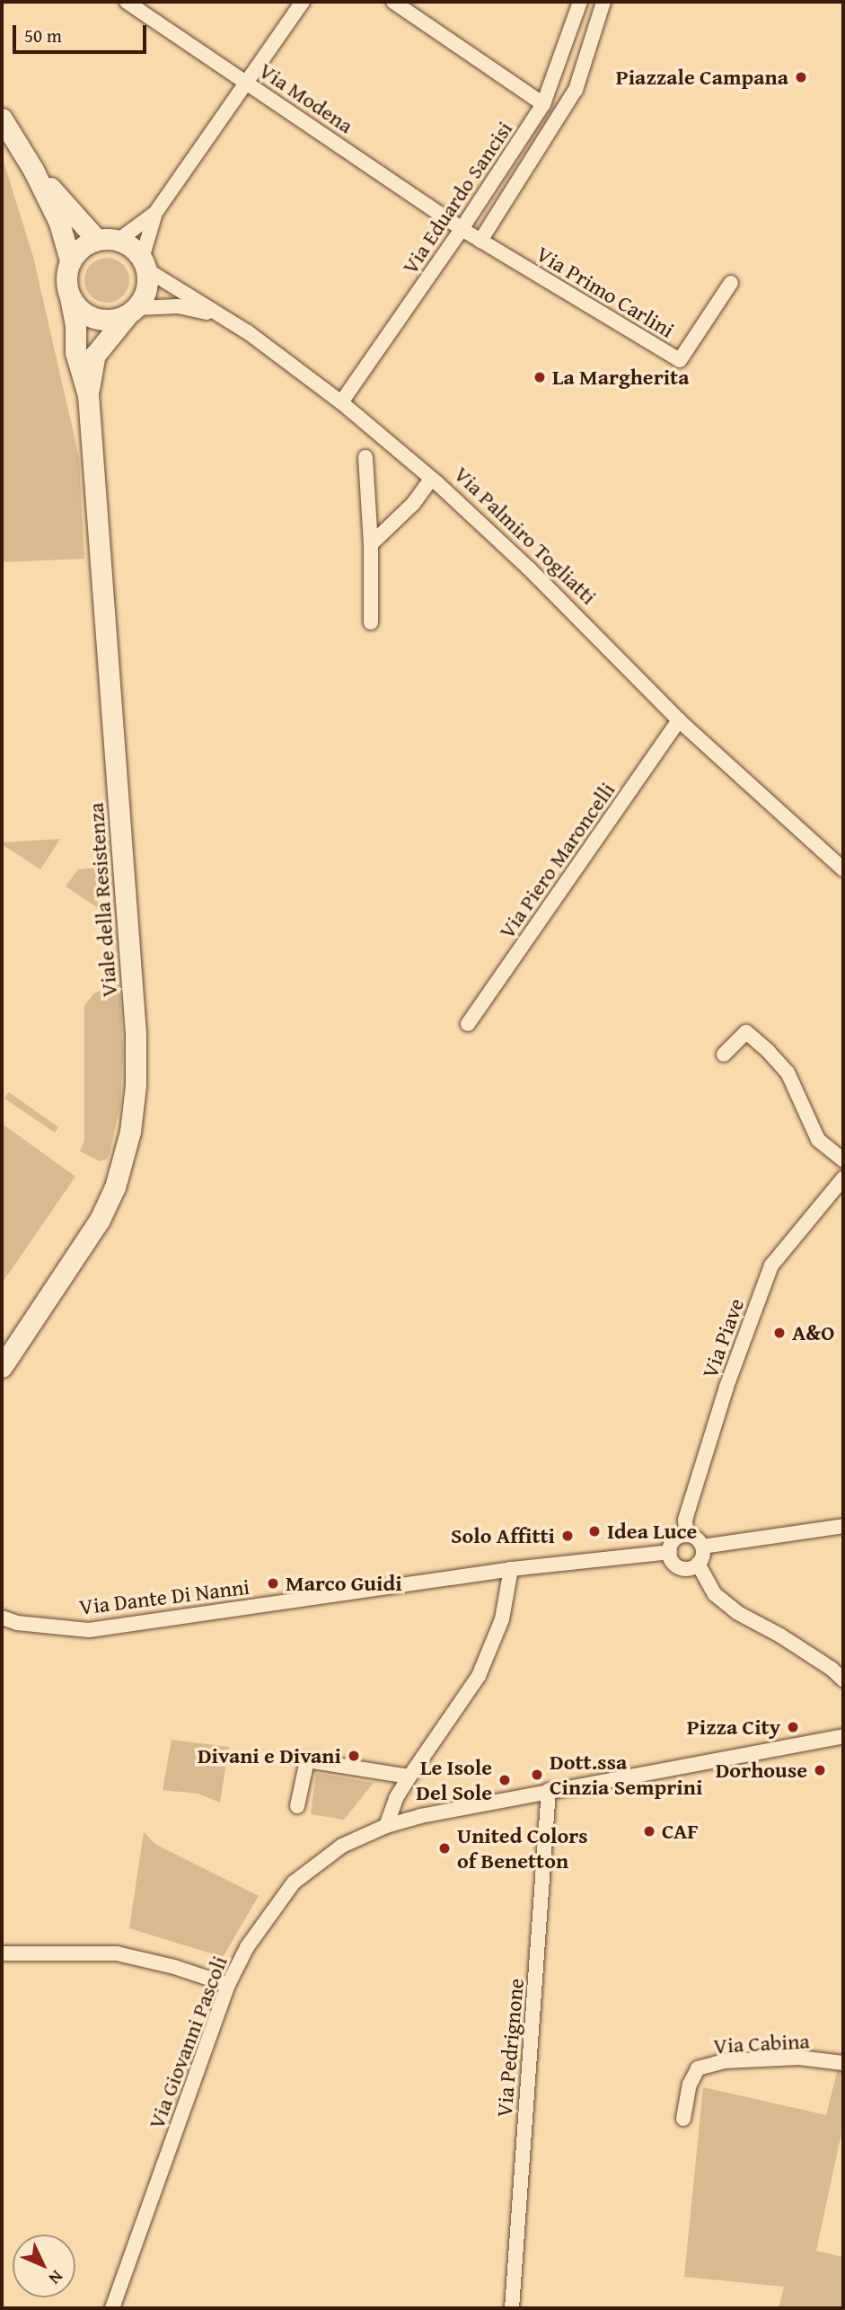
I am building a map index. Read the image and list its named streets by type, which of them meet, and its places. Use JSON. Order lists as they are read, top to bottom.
{
  "streets": {
    "street": [
      "Via Modena",
      "Via Eduardo Sancisi",
      "Via Primo Carlini",
      "Via Palmiro Togliatti",
      "Via Piero Maroncelli",
      "Viale della Resistenza",
      "Via Piave",
      "Via Dante Di Nanni",
      "Via Giovanni Pascoli",
      "Via Cabina",
      "Via Pedrignone"
    ]
  },
  "crossings": [
    ["Via Modena", "Via Eduardo Sancisi"],
    ["Via Modena", "Via Primo Carlini"],
    ["Via Eduardo Sancisi", "Via Primo Carlini"],
    ["Via Eduardo Sancisi", "Via Palmiro Togliatti"],
    ["Via Palmiro Togliatti", "Via Piero Maroncelli"],
    ["Via Palmiro Togliatti", "Viale della Resistenza"],
    ["Via Piave", "Via Dante Di Nanni"],
    ["Via Giovanni Pascoli", "Via Pedrignone"]
  ],
  "places": [
    "Piazzale Campana",
    "La Margherita",
    "A&O",
    "Idea Luce",
    "Solo Affitti",
    "Marco Guidi",
    "Pizza City",
    "Divani e Divani",
    "Dorhouse",
    "Dott.ssa Cinzia Semprini",
    "Le Isole Del Sole",
    "CAF",
    "United Colors of Benetton"
  ],
  "scale_bar": "50 m",
  "north": "bottom right"
}
